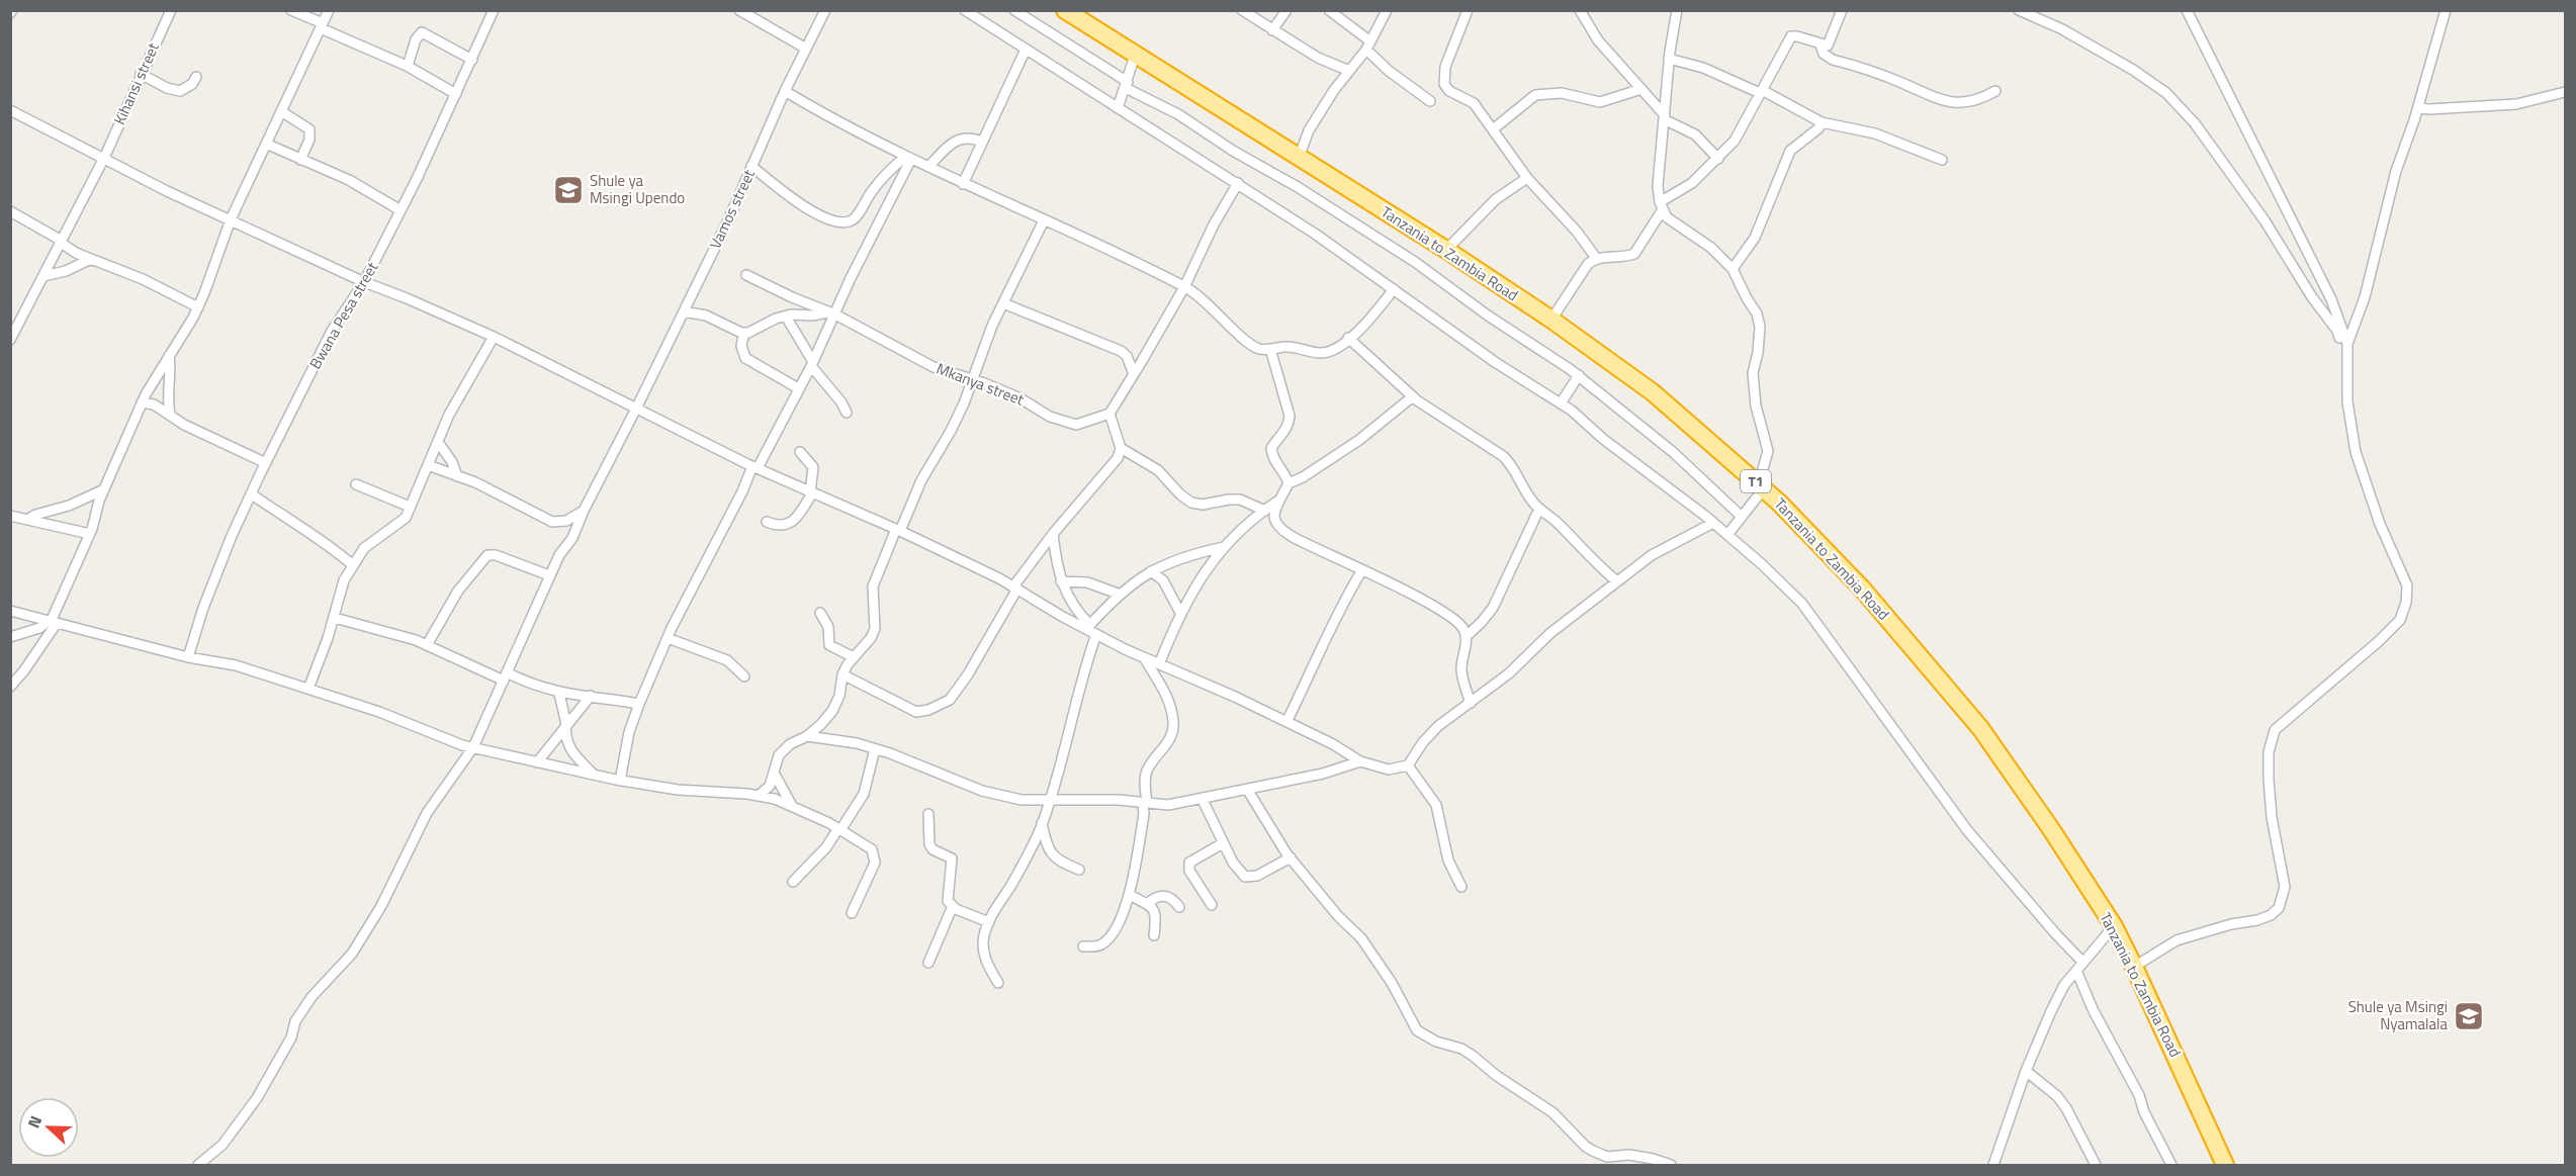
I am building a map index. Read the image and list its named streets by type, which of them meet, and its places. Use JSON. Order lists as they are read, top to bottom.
{
  "streets": {
    "highway": ["Tanzania to Zambia Road", "T1"],
    "street": [
      "Kihansi street",
      "Vamos street",
      "Bwana Pesa street",
      "Mkanya street"
    ]
  },
  "places": {
    "school or university": ["Shule ya Msingi Upendo", "Shule ya Msingi Nyamalala"]
  },
  "north": "left"
}
